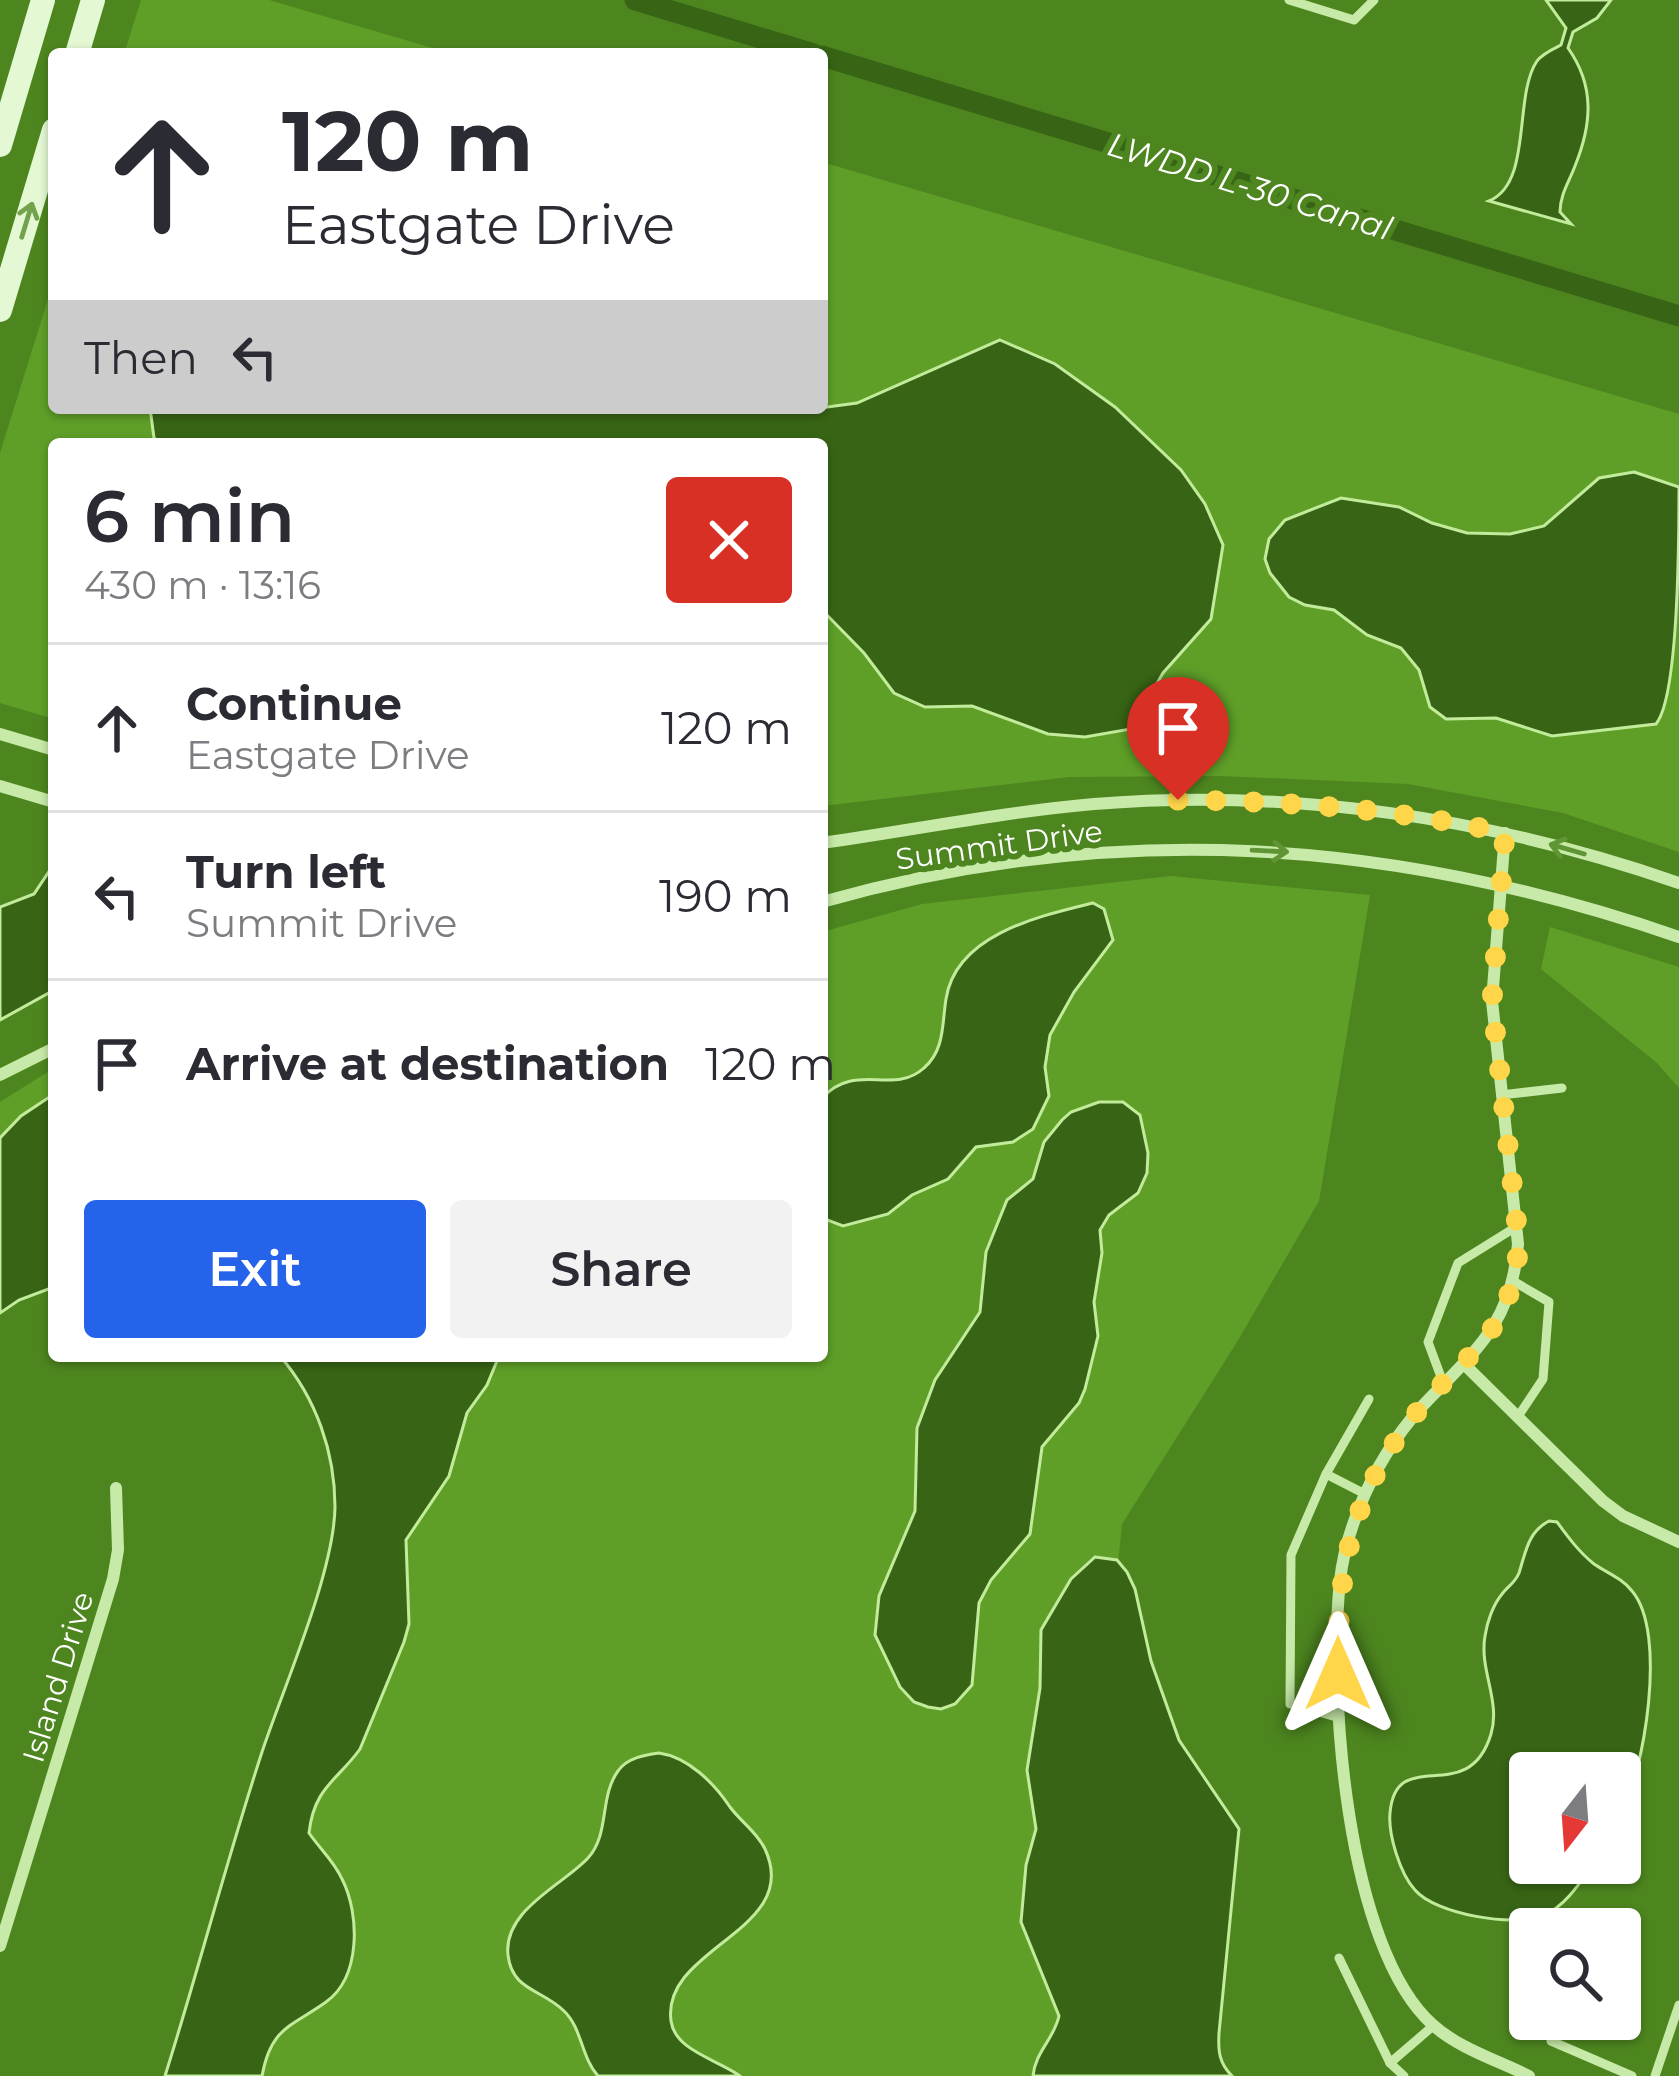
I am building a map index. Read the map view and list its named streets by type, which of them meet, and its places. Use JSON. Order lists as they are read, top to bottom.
{
  "streets": {
    "street": ["Summit Drive", "Island Drive"]
  },
  "water": ["LWDD L-30 Canal"],
  "north": "bottom",
  "page": {
    "turn": ["120 m", "Eastgate Drive"],
    "then": "Then",
    "heading": ["6 min", "430 m · 13:16"],
    "list": [
      {
        "name": "Continue",
        "note": "Eastgate Drive",
        "value": "120 m"
      },
      {
        "name": "Turn left",
        "note": "Summit Drive",
        "value": "190 m"
      },
      {
        "name": "Arrive at destination",
        "value": "120 m"
      }
    ],
    "buttons": ["Exit", "Share"]
  }
}
